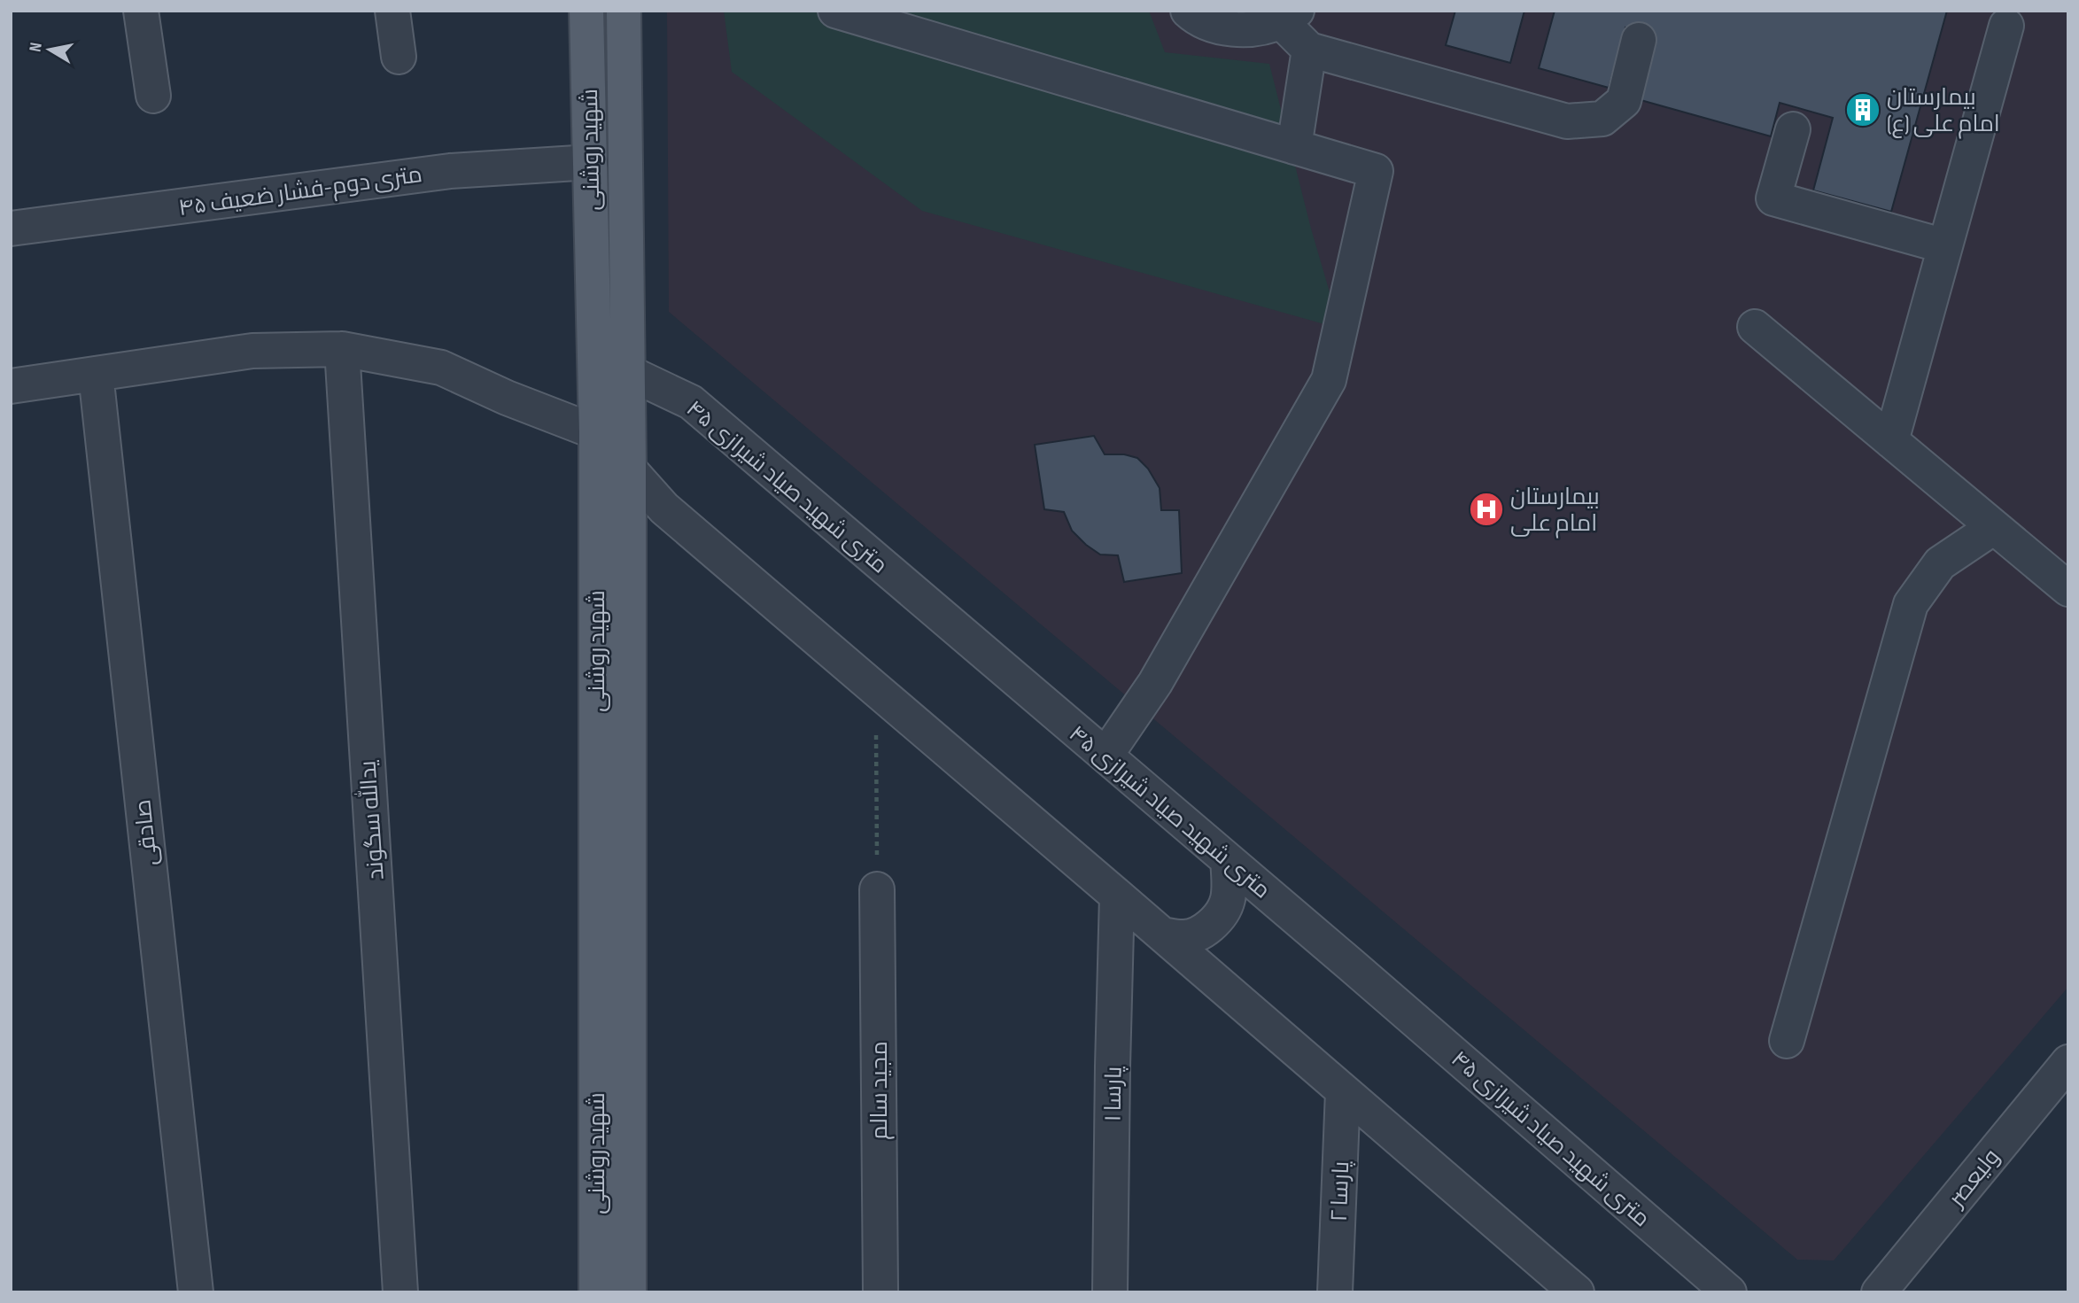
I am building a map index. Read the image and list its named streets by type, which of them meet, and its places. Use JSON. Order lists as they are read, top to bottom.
{
  "streets": {
    "main road": ["شهید روشنی"],
    "street": [
      "۴۵ متری دوم-فشار ضعیف",
      "۴۵ متری شهید صیاد شیرازی",
      "یدالله سگوند",
      "صادقی",
      "مجید سالم",
      "پارسا ۱",
      "ولیعصر",
      "پارسا ۲"
    ]
  },
  "crossings": [
    ["شهید روشنی", "۴۵ متری دوم-فشار ضعیف"],
    ["شهید روشنی", "۴۵ متری شهید صیاد شیرازی"]
  ],
  "places": {
    "building": ["بیمارستان امام علی (ع)"],
    "hospital": ["بیمارستان امام علی"]
  },
  "north": "left"
}
